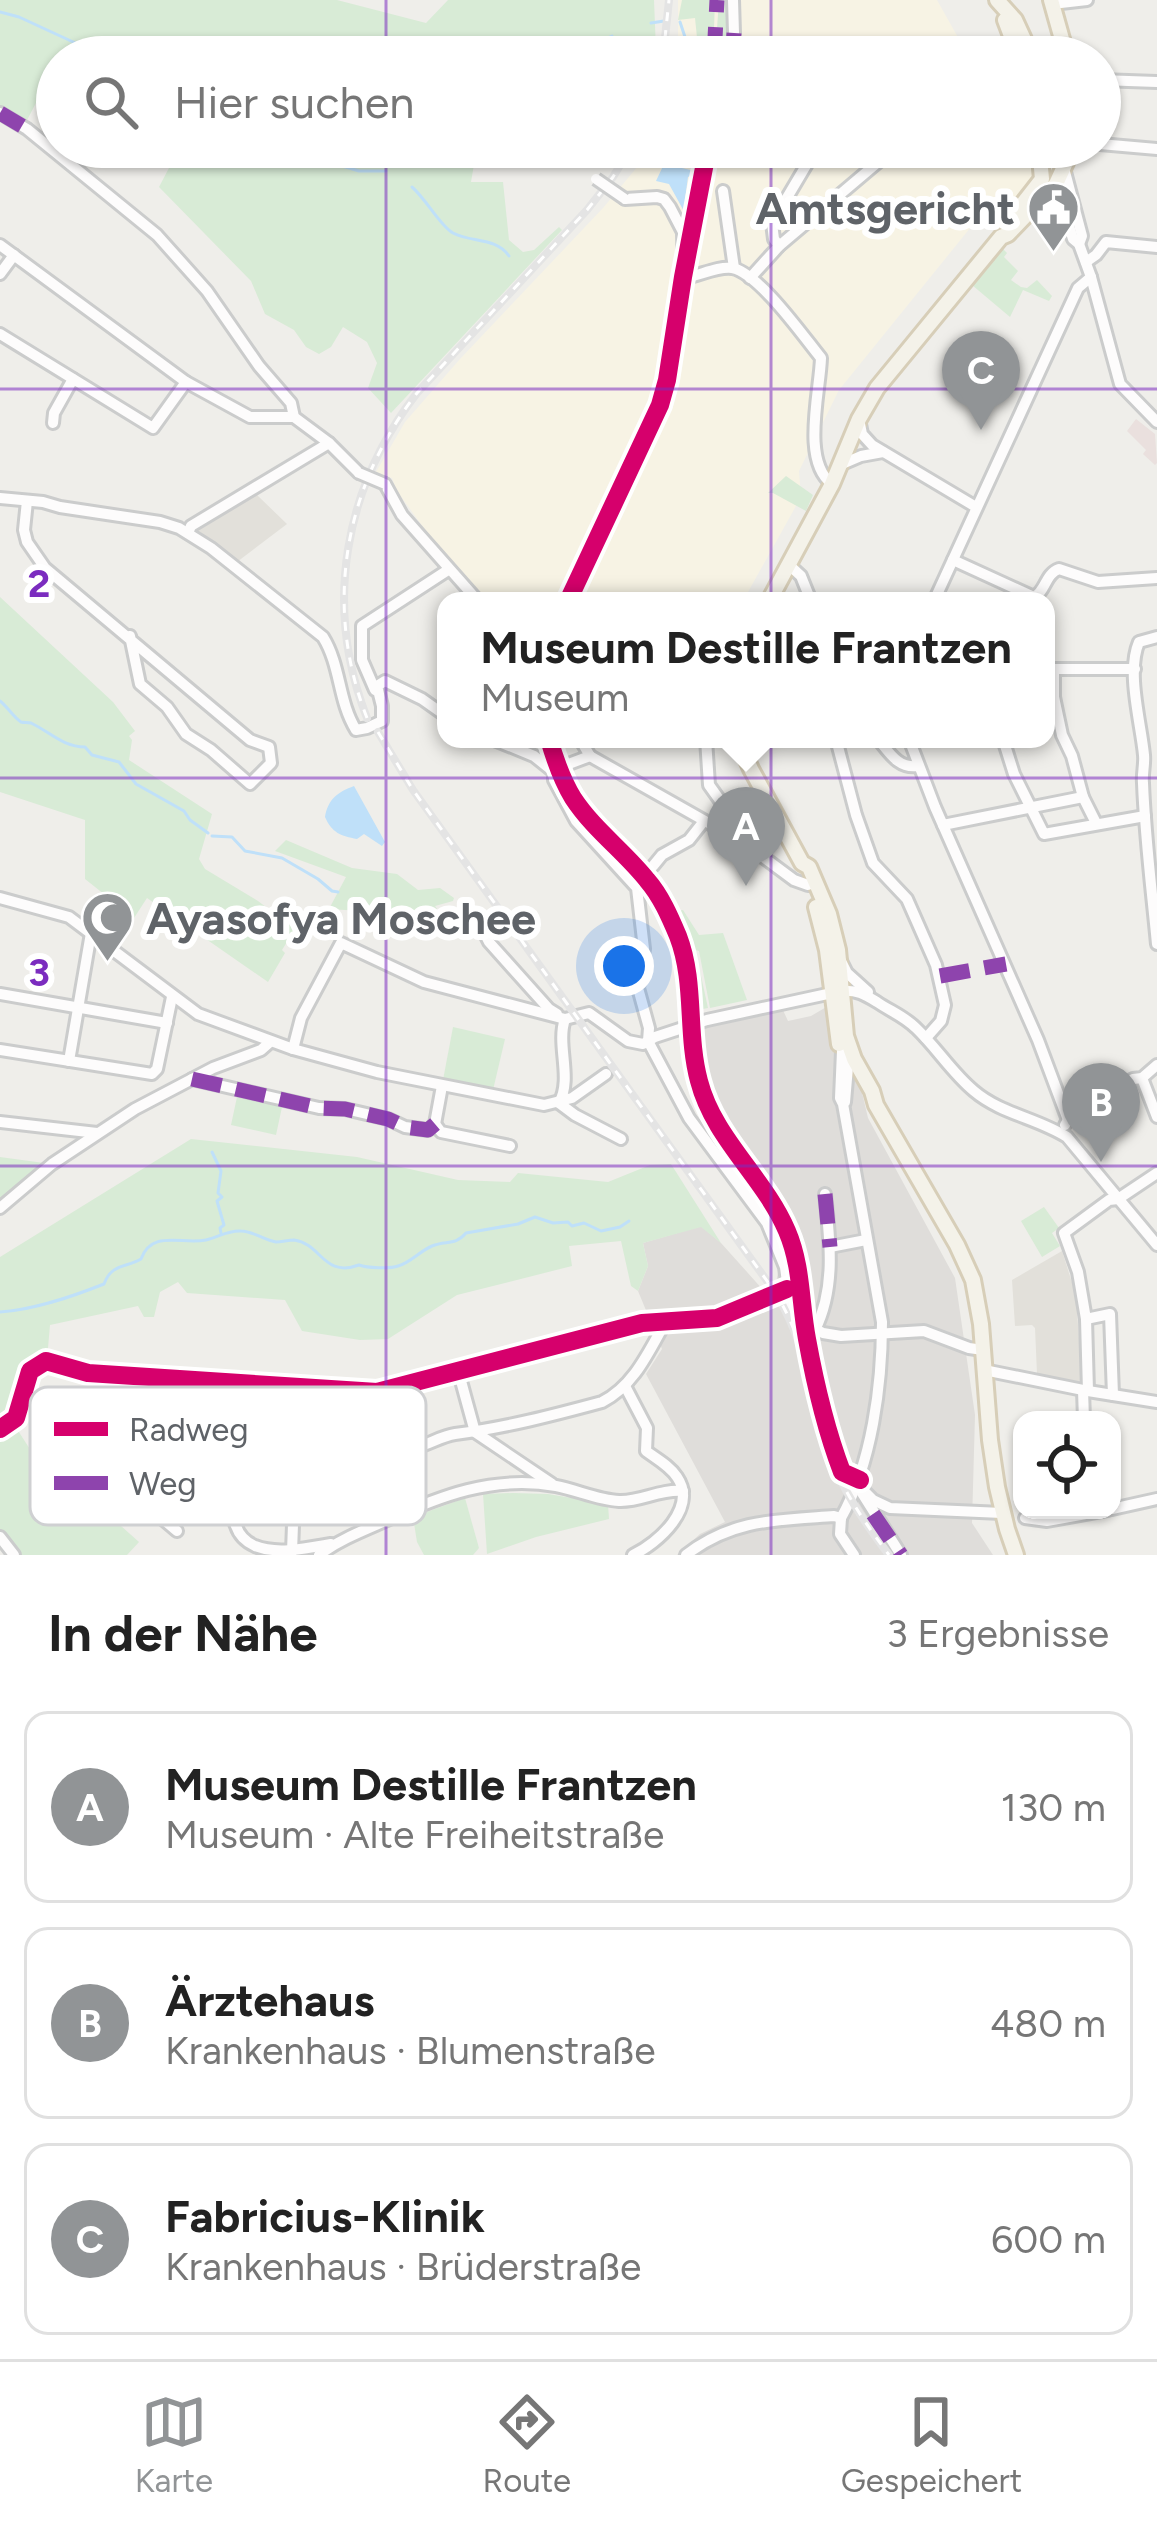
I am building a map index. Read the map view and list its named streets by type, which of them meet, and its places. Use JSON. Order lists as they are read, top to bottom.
{
  "places": {
    "public building": ["Amtsgericht"],
    "mosque": ["Ayasofya Moschee"]
  },
  "legend": ["Radweg", "Weg"],
  "page": {
    "search": "Hier suchen",
    "pins": ["C", "A", "B"],
    "popup": ["Museum Destille Frantzen", "Museum"],
    "heading": ["In der Nähe", "3 Ergebnisse"],
    "list": [
      {
        "mark": "A",
        "name": "Museum Destille Frantzen",
        "note": "Museum · Alte Freiheitstraße",
        "value": "130 m"
      },
      {
        "mark": "B",
        "name": "Ärztehaus",
        "note": "Krankenhaus · Blumenstraße",
        "value": "480 m"
      },
      {
        "mark": "C",
        "name": "Fabricius-Klinik",
        "note": "Krankenhaus · Brüderstraße",
        "value": "600 m"
      }
    ],
    "nav": ["Karte", "Route", "Gespeichert"]
  },
  "grid": {
    "rows": ["2", "3"]
  }
}
